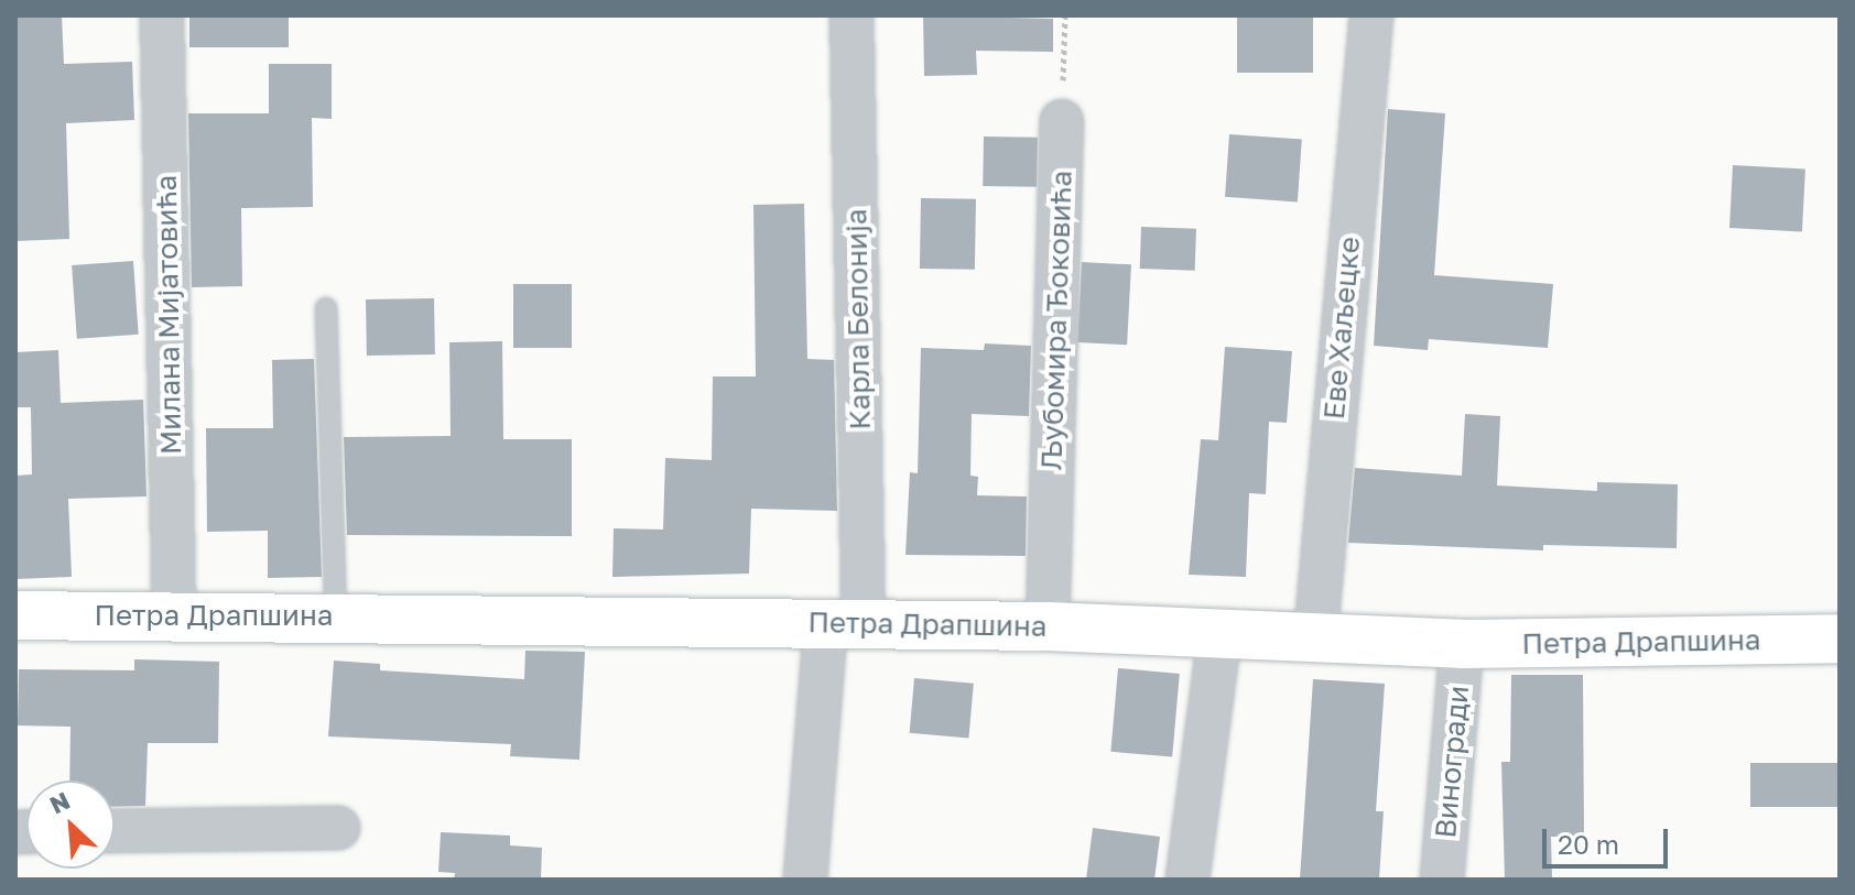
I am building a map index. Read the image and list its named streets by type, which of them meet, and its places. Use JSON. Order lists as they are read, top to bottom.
{
  "streets": {
    "street": [
      "Милана Мијатовића",
      "Карла Белонија",
      "Љубомира Ђоковића",
      "Еве Хаљецке",
      "Петра Драпшина",
      "Виногради"
    ]
  },
  "crossings": [
    ["Милана Мијатовића", "Петра Драпшина"],
    ["Карла Белонија", "Петра Драпшина"],
    ["Љубомира Ђоковића", "Петра Драпшина"],
    ["Еве Хаљецке", "Петра Драпшина"],
    ["Петра Драпшина", "Виногради"]
  ],
  "scale_bar": "20 m",
  "north": "top left"
}
